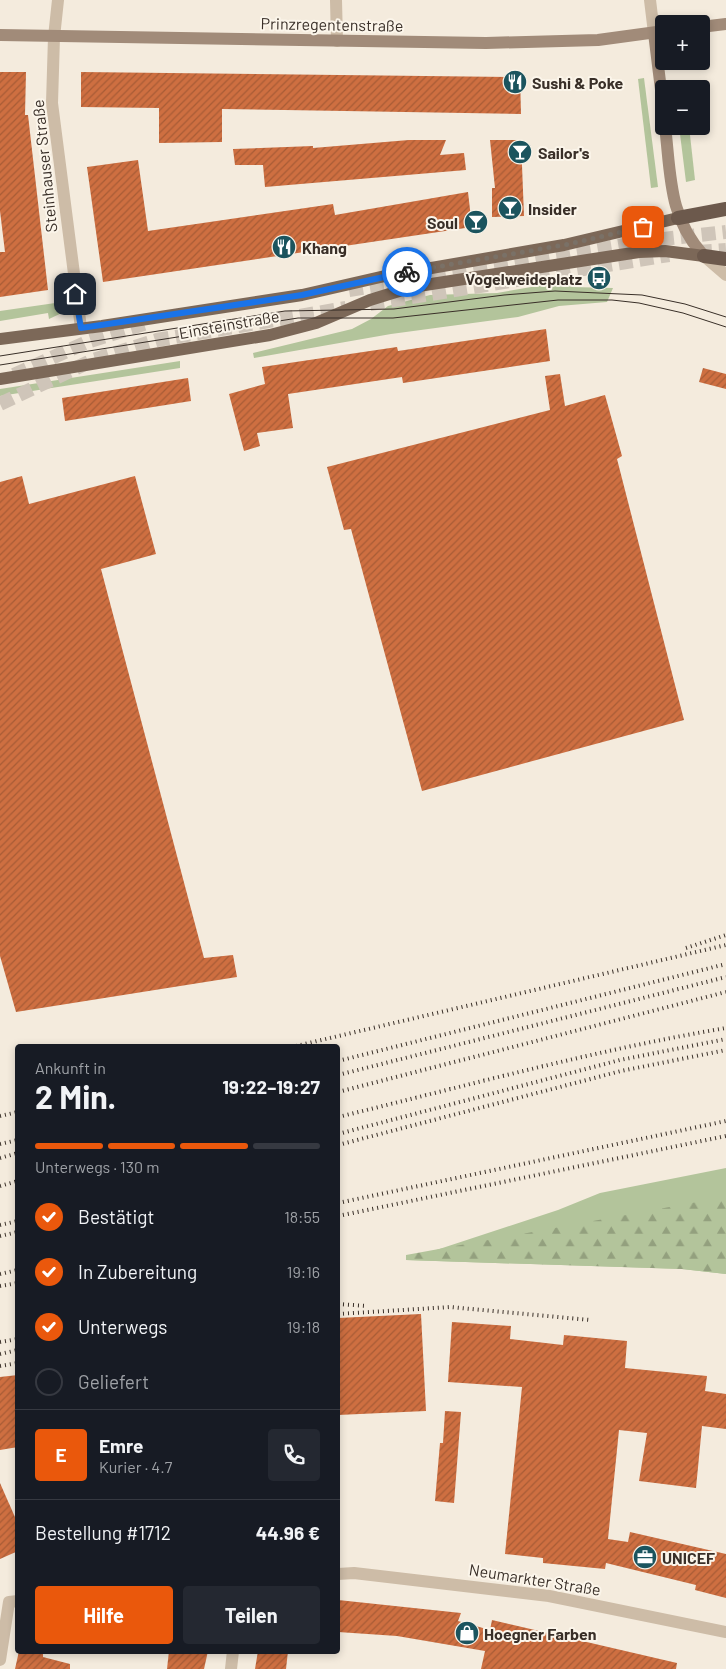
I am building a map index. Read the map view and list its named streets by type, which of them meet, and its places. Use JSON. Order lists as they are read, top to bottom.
{
  "streets": {
    "highway": ["Einsteinstraße"],
    "main road": ["Prinzregentenstraße"],
    "street": ["Steinhauser Straße", "Neumarkter Straße"]
  },
  "crossings": [
    ["Prinzregentenstraße", "Steinhauser Straße"],
    ["Steinhauser Straße", "Einsteinstraße"]
  ],
  "places": {
    "restaurant": ["Sushi & Poke", "Khang"],
    "bar": ["Sailor's", "Insider", "Soul"],
    "bus stop": ["Vogelweideplatz"],
    "office": ["UNICEF"],
    "shop": ["Hoegner Farben"]
  },
  "page": {
    "map_buttons": ["+", "−"],
    "heading": ["2 Min.", "Ankunft in", "19:22–19:27"],
    "panel": [
      "Emre",
      "Kurier · 4.7",
      "Bestellung #1712",
      "44.96 €"
    ],
    "bar": "Unterwegs · 130 m",
    "list": [
      ["Bestätigt", "18:55"],
      ["In Zubereitung", "19:16"],
      ["Unterwegs", "19:18"],
      "Geliefert"
    ],
    "round": "E",
    "buttons": ["Hilfe", "Teilen"]
  }
}
